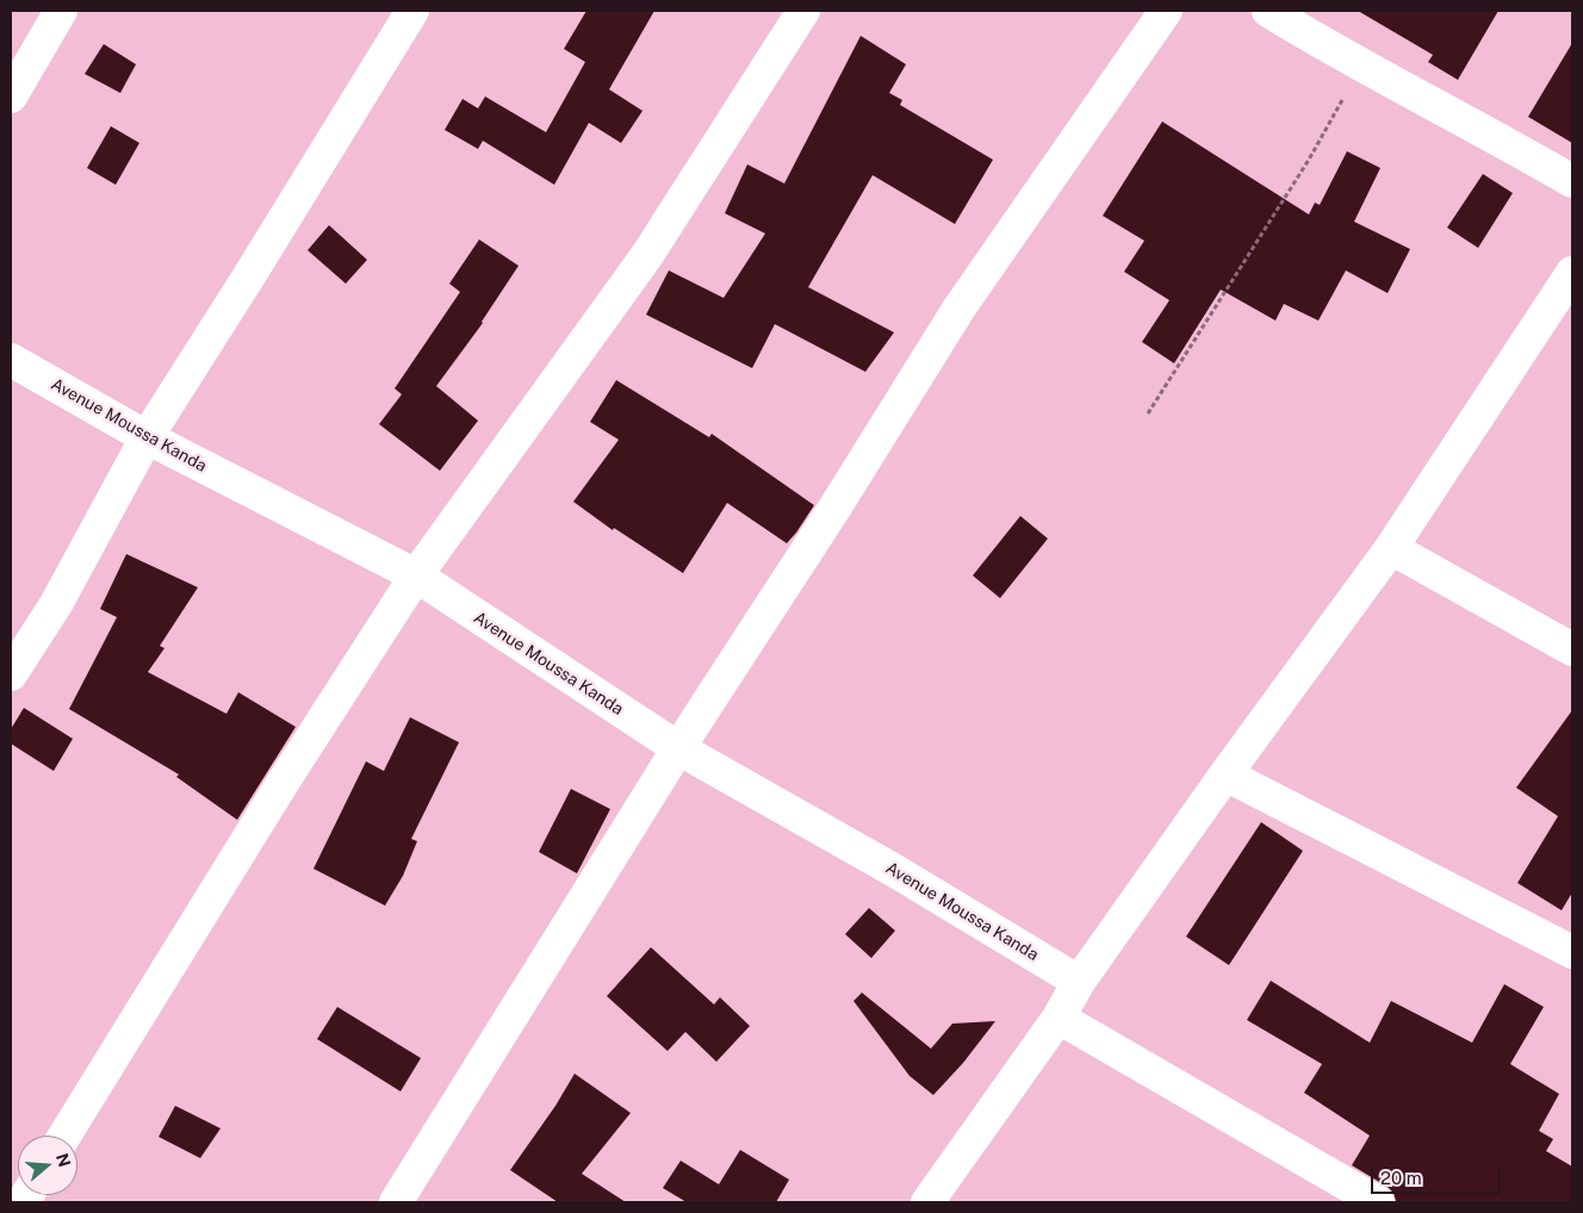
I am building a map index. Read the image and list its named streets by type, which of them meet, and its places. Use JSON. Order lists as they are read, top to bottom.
{
  "streets": {
    "street": ["Avenue Moussa Kanda"]
  },
  "scale_bar": "20 m",
  "north": "right"
}
